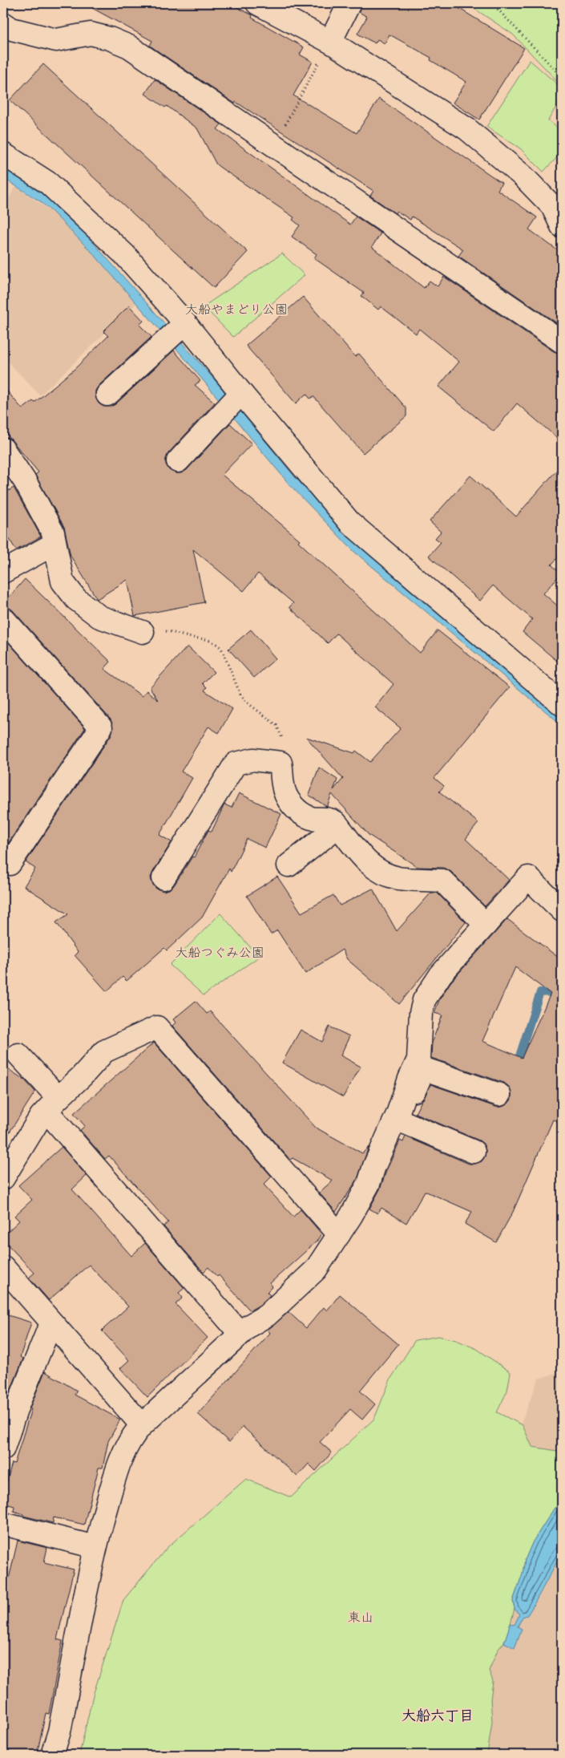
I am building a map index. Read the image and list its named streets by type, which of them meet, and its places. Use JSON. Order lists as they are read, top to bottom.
{
  "districts": ["大船六丁目"],
  "parks": ["大船やまどり公園", "大船つぐみ公園", "東山"]
}
